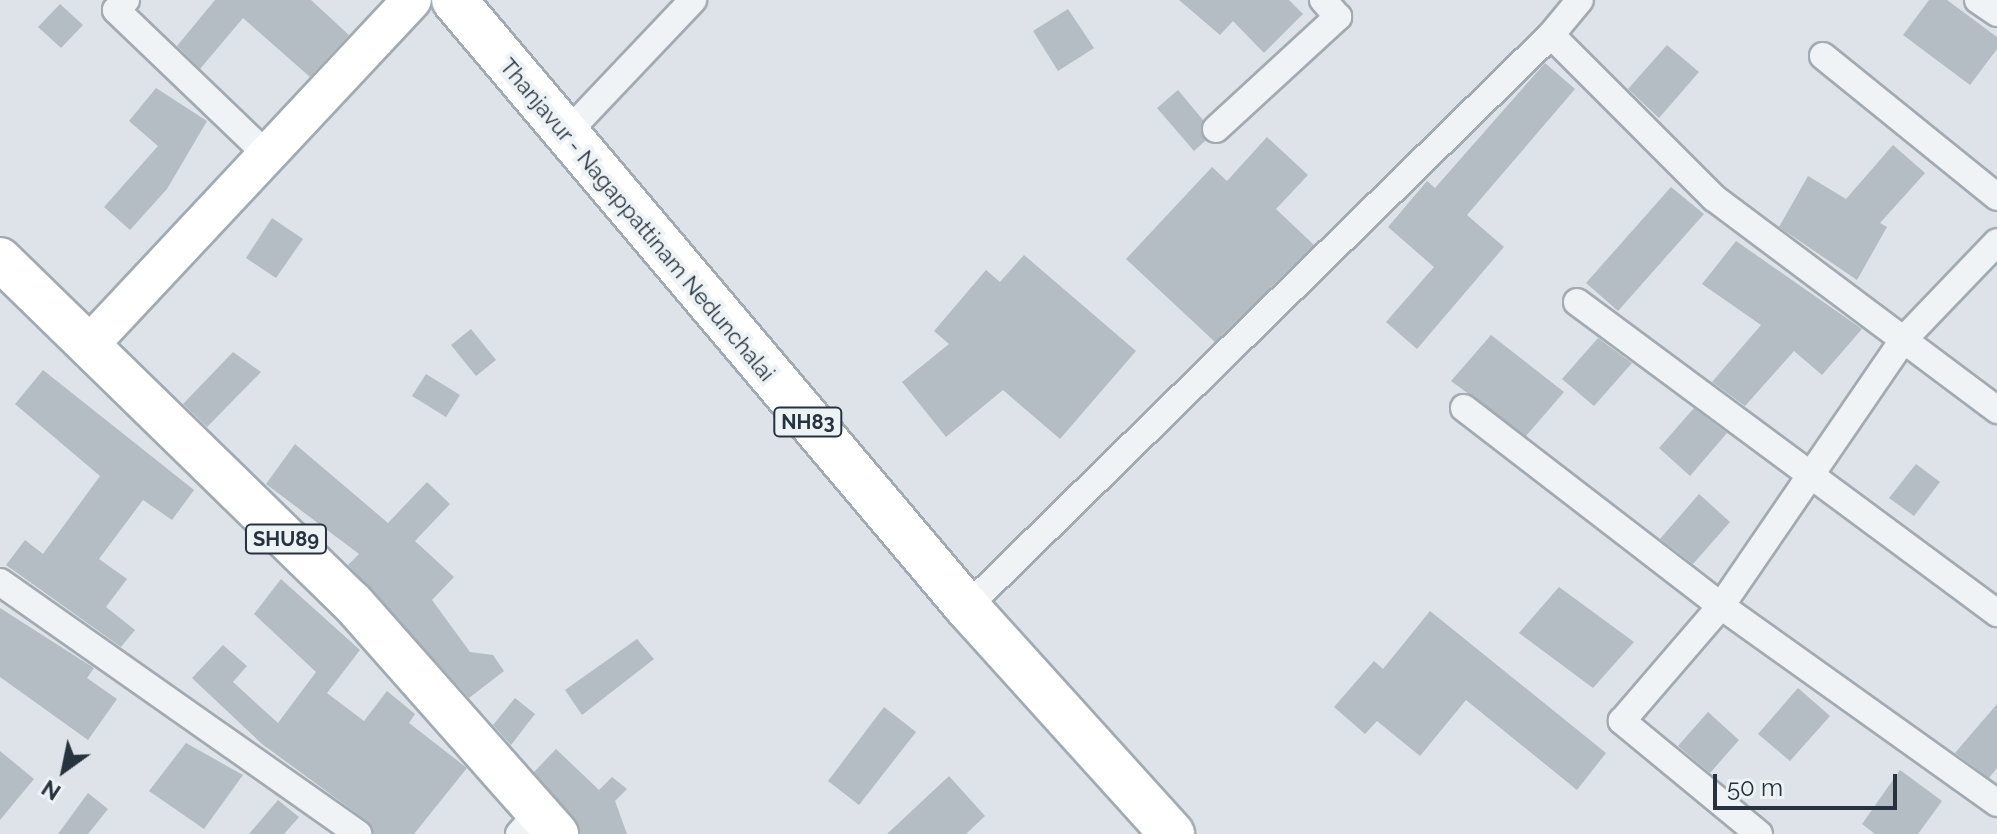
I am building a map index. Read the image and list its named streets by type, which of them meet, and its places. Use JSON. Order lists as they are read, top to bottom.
{
  "streets": {
    "highway": ["Thanjavur - Nagappattinam Nedunchalai", "NH83"],
    "main road": ["SHU89"]
  },
  "scale_bar": "50 m",
  "north": "bottom left"
}
